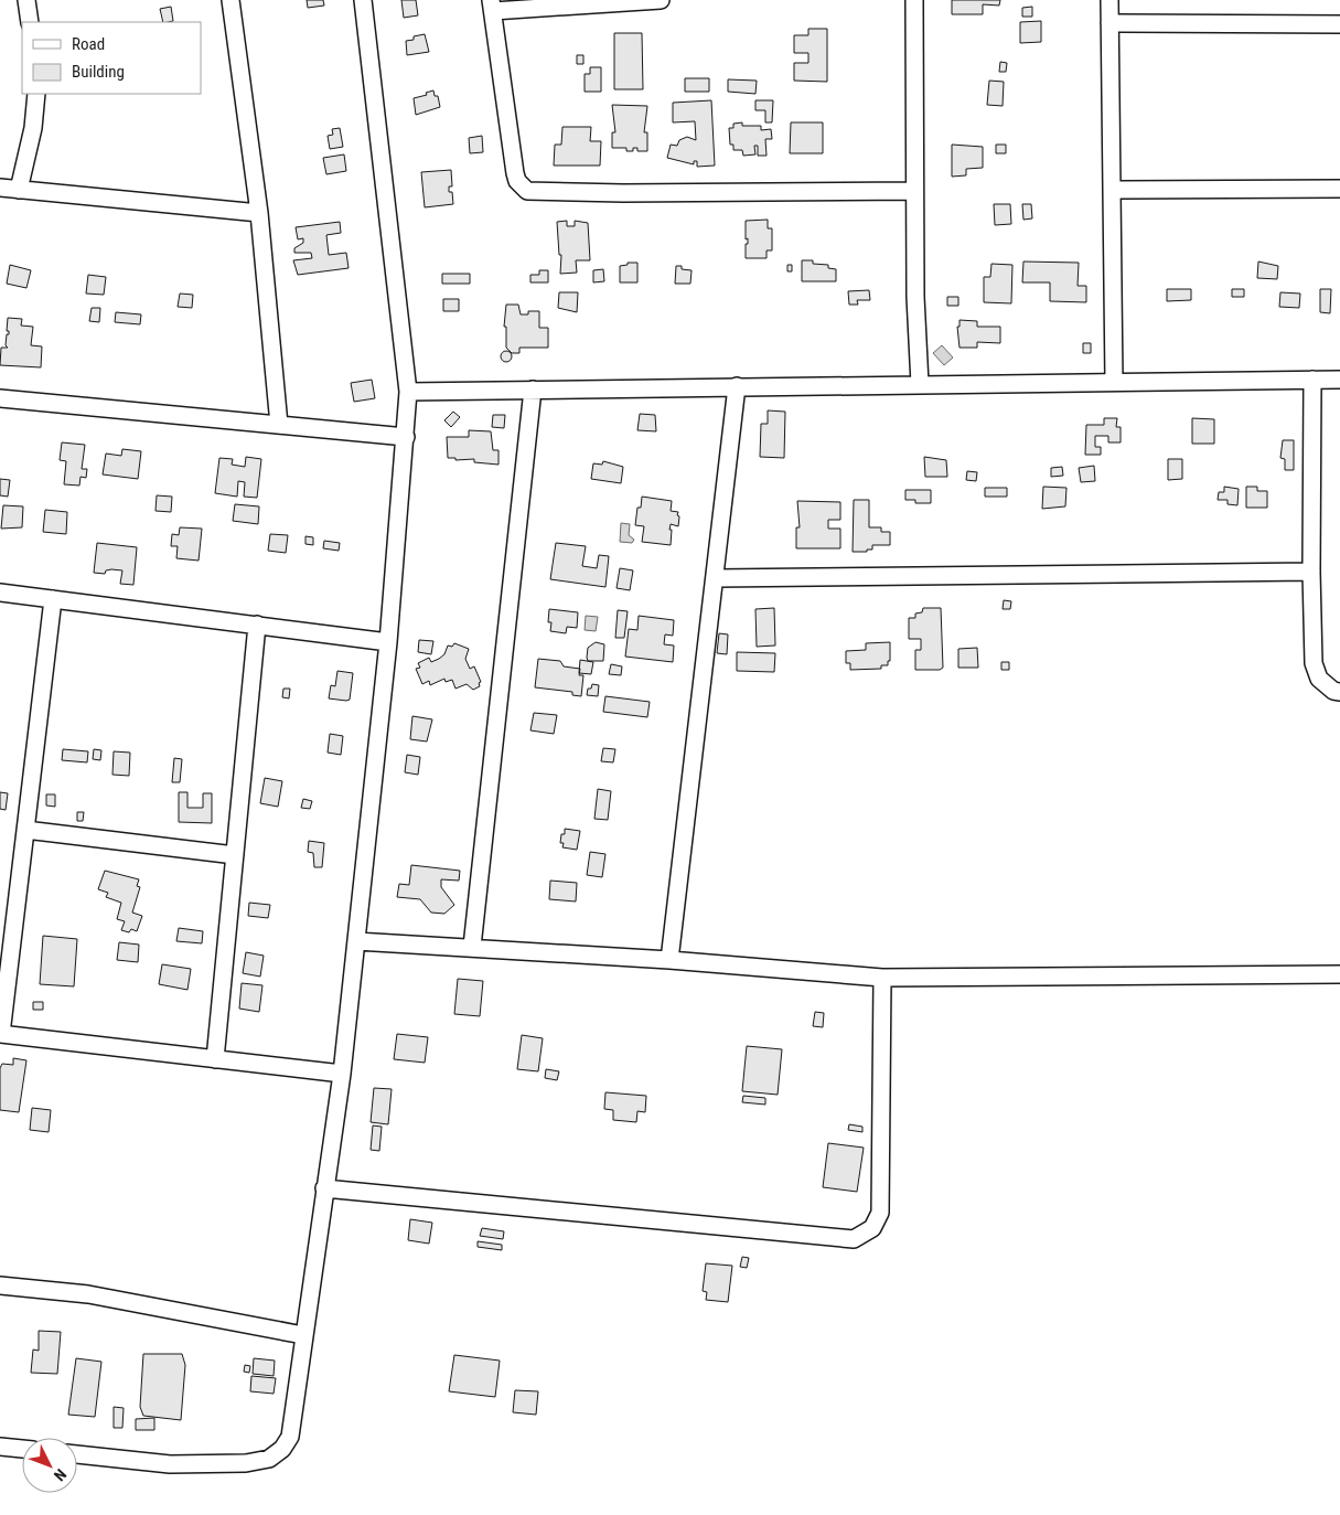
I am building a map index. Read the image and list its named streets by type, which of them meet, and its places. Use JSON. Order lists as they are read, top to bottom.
{
  "legend": ["Road", "Building"],
  "north": "bottom right"
}
